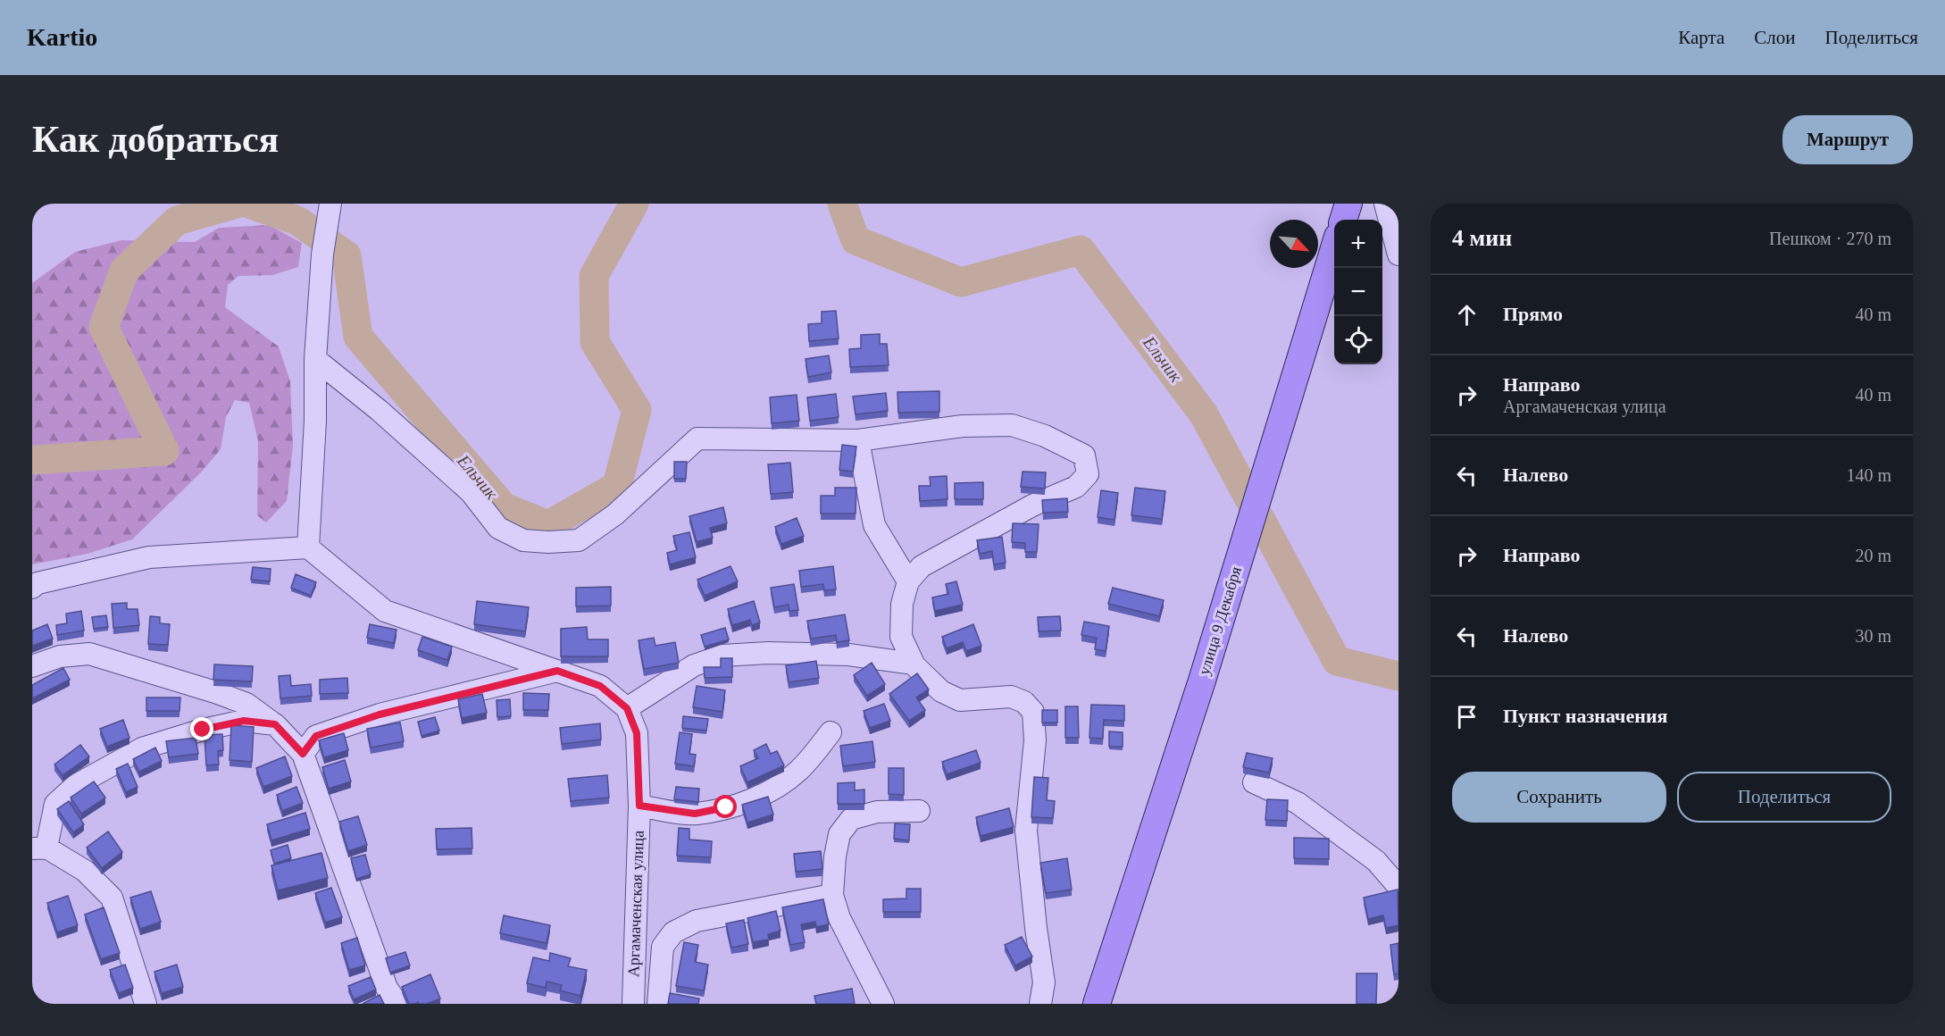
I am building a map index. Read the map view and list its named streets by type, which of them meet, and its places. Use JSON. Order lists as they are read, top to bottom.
{
  "streets": {
    "main road": ["улица 9 Декабря"],
    "street": ["Аргамаченская улица"]
  },
  "water": ["Ельчик"],
  "north": "bottom right",
  "page": {
    "header": "Kartio",
    "nav": ["Карта", "Слои", "Поделиться"],
    "buttons": [
      "Маршрут",
      ["Сохранить", "Поделиться"]
    ],
    "title": "Как добраться",
    "heading": ["4 мин", "Пешком · 270 m"],
    "map_buttons": ["+", "−"],
    "list": [
      ["Прямо", "40 m"],
      ["Направо", "Аргамаченская улица", "40 m"],
      ["Налево", "140 m"],
      ["Направо", "20 m"],
      ["Налево", "30 m"],
      "Пункт назначения"
    ]
  }
}
